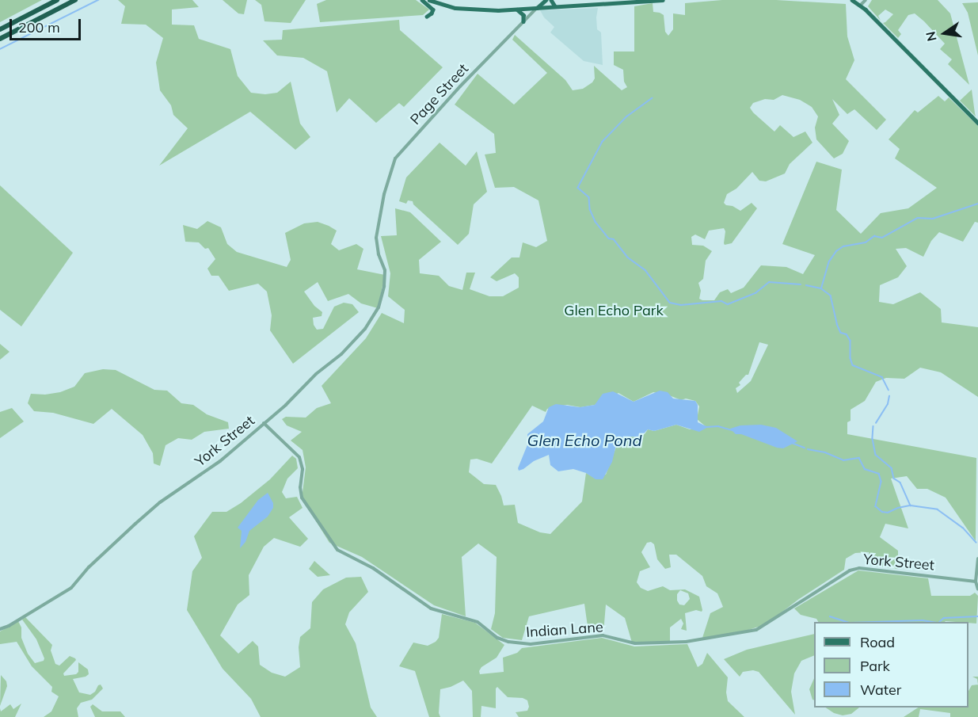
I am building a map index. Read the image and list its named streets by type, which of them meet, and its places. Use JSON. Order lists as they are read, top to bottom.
{
  "streets": {
    "main road": ["Page Street"],
    "street": ["York Street", "Indian Lane"]
  },
  "crossings": [
    ["Page Street", "York Street"],
    ["York Street", "Indian Lane"]
  ],
  "water": ["Glen Echo Pond"],
  "parks": ["Glen Echo Park"],
  "legend": ["Road", "Park", "Water"],
  "scale_bar": "200 m",
  "north": "left"
}
